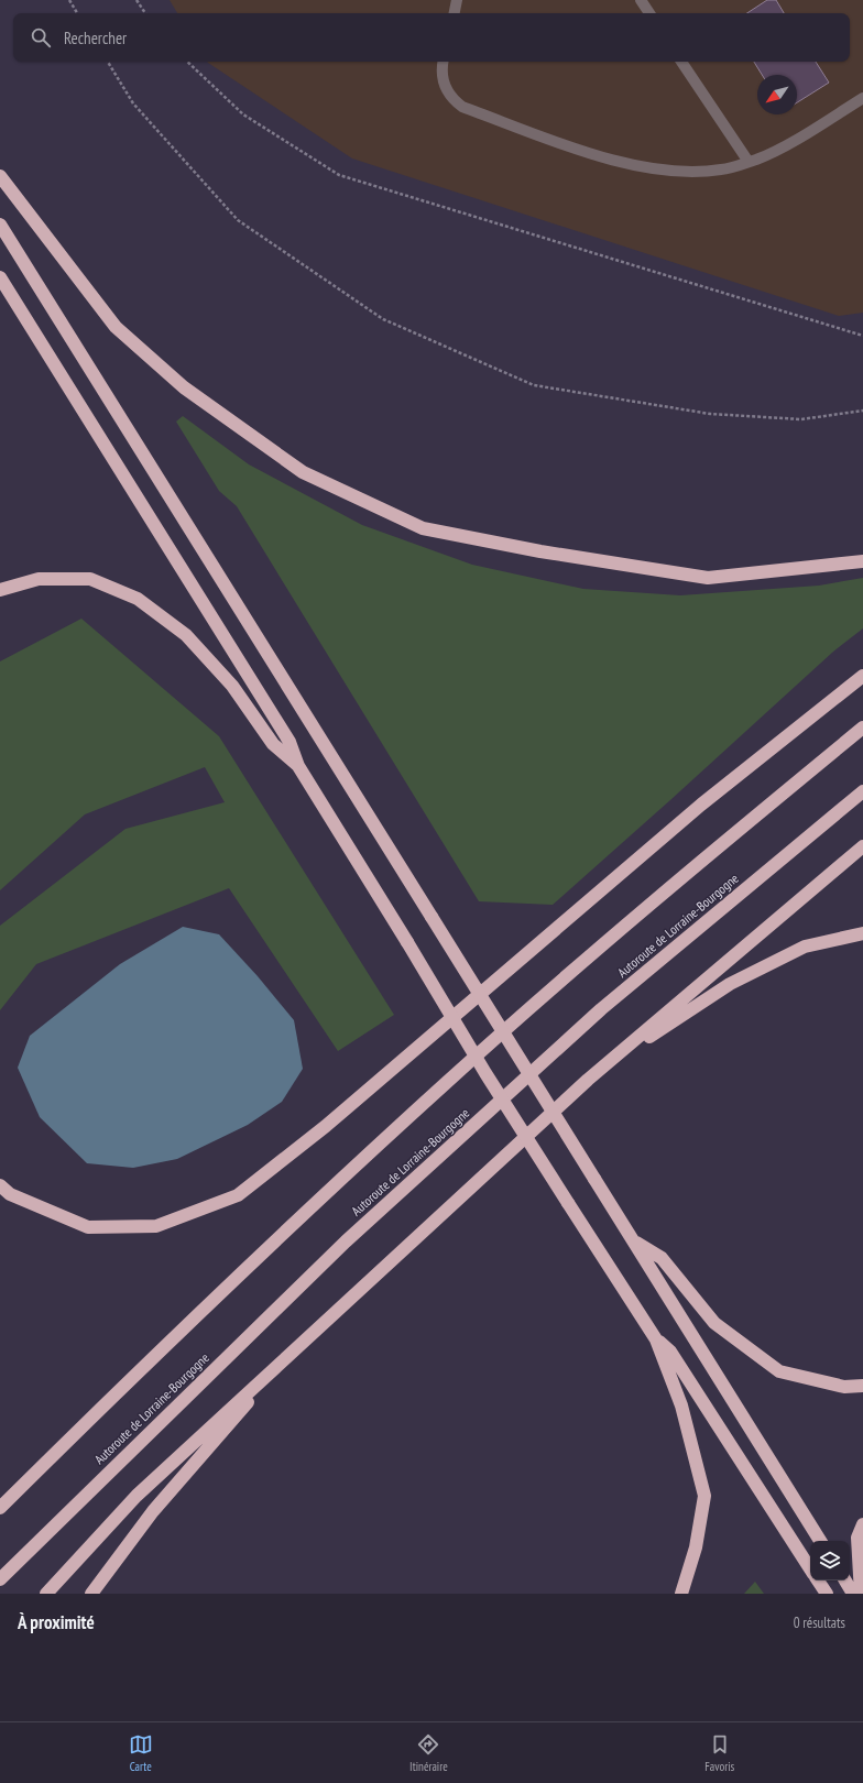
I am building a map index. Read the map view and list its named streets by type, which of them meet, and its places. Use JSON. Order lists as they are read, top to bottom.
{
  "streets": {
    "highway": ["Autoroute de Lorraine-Bourgogne"]
  },
  "north": "bottom left",
  "page": {
    "search": "Rechercher",
    "heading": ["À proximité", "0 résultats"],
    "nav": ["Carte", "Itinéraire", "Favoris"]
  }
}
